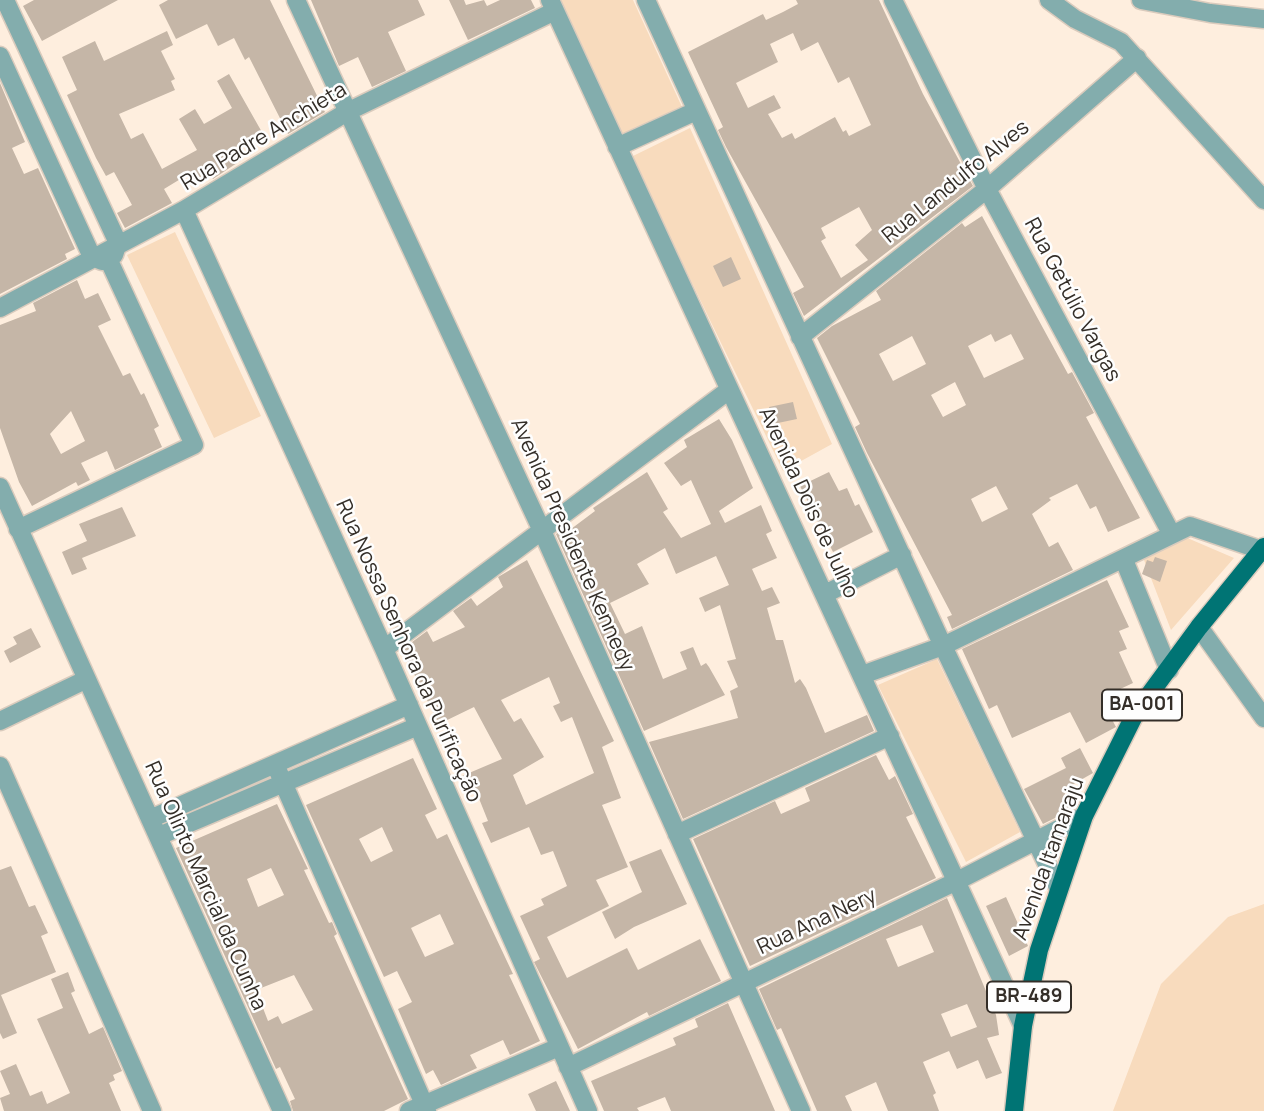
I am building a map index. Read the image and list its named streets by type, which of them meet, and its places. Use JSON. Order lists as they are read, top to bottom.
{
  "streets": {
    "main road": ["BA-001", "Avenida Itamaraju", "BR-489"],
    "street": [
      "Rua Padre Anchieta",
      "Rua Landulfo Alves",
      "Rua Getúlio Vargas",
      "Avenida Dois de Julho",
      "Avenida Presidente Kennedy",
      "Rua Nossa Senhora da Purificação",
      "Rua Olinto Marcial da Cunha",
      "Rua Ana Nery"
    ]
  },
  "crossings": [
    ["Rua Padre Anchieta", "Avenida Dois de Julho"],
    ["Rua Padre Anchieta", "Avenida Presidente Kennedy"],
    ["Rua Padre Anchieta", "Rua Nossa Senhora da Purificação"],
    ["Rua Landulfo Alves", "Rua Getúlio Vargas"],
    ["Avenida Dois de Julho", "Avenida Itamaraju"],
    ["Avenida Dois de Julho", "Rua Ana Nery"],
    ["Avenida Presidente Kennedy", "Rua Ana Nery"],
    ["Rua Nossa Senhora da Purificação", "Rua Ana Nery"],
    ["Avenida Itamaraju", "Rua Ana Nery"]
  ]
}
